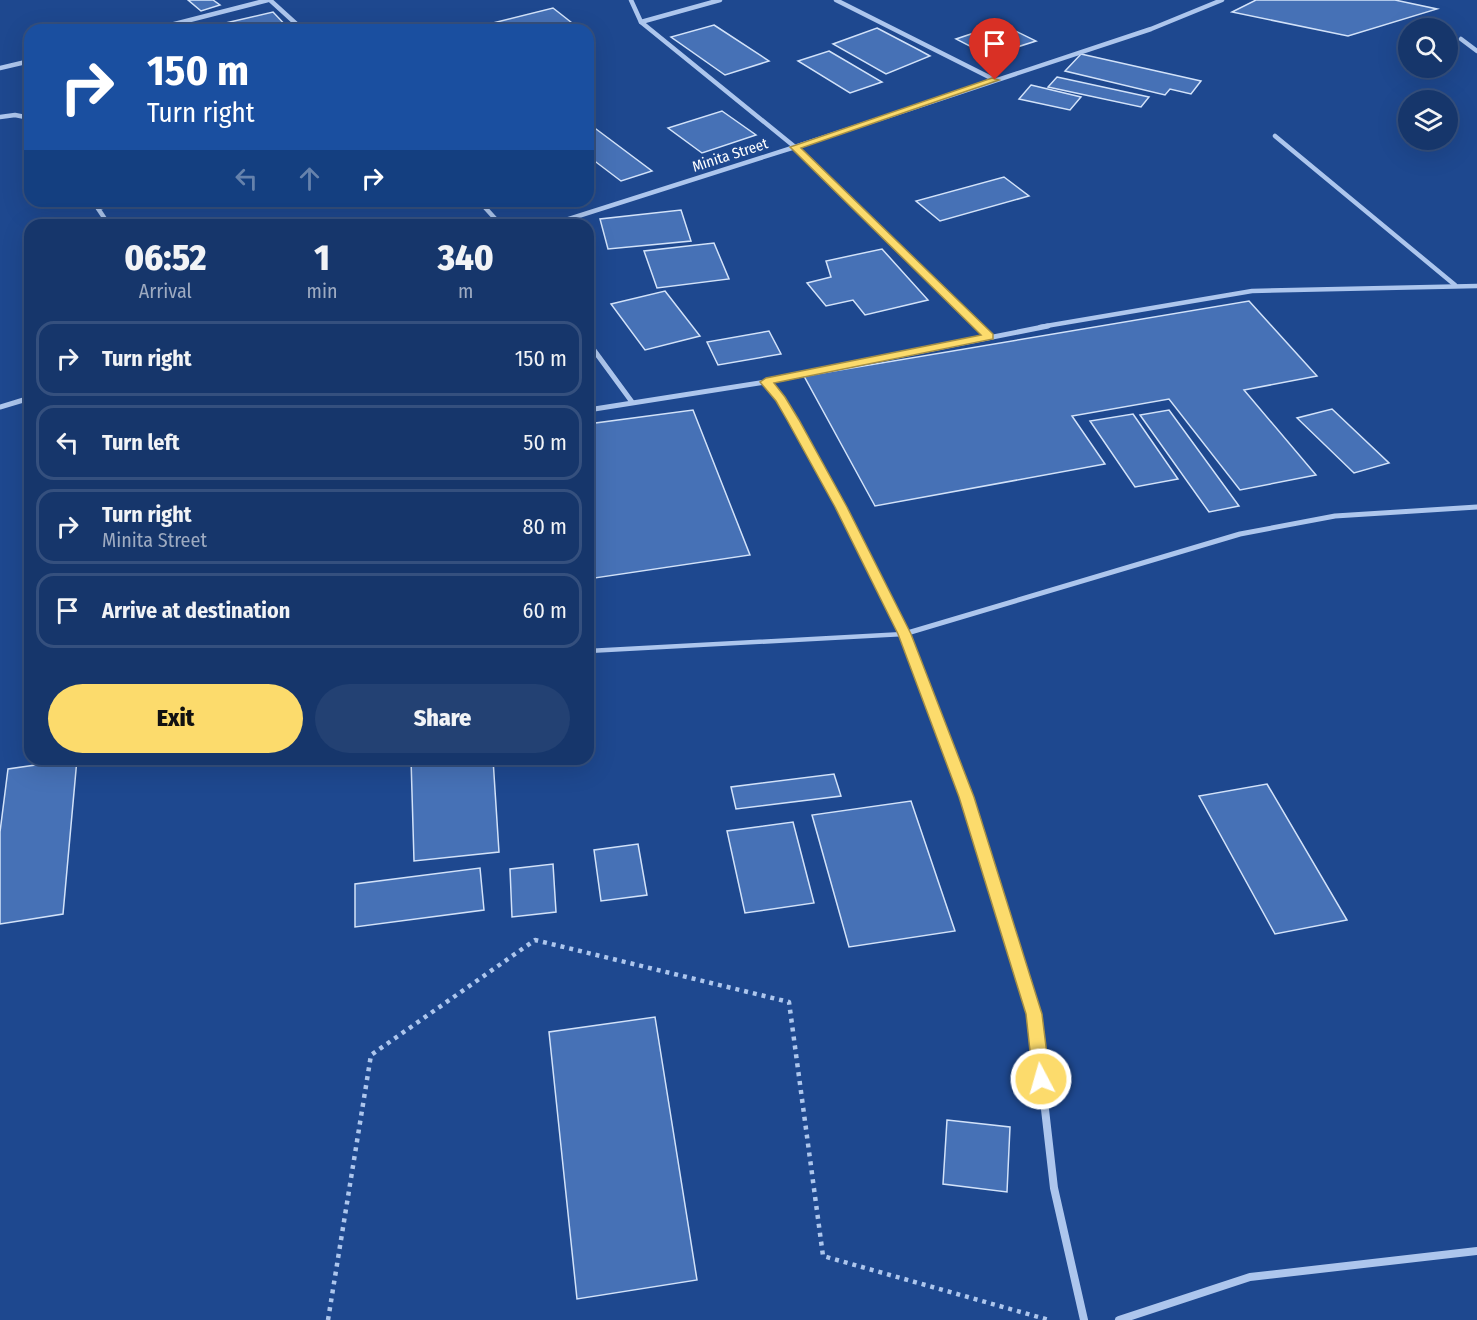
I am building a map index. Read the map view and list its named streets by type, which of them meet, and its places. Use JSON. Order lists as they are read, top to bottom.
{
  "streets": {
    "street": ["Minita Street"]
  },
  "page": {
    "turn": ["150 m", "Turn right"],
    "eta": [
      "06:52",
      "Arrival",
      "1",
      "min",
      "340",
      "m"
    ],
    "list": [
      {
        "name": "Turn right",
        "value": "150 m"
      },
      {
        "name": "Turn left",
        "value": "50 m"
      },
      {
        "name": "Turn right",
        "note": "Minita Street",
        "value": "80 m"
      },
      {
        "name": "Arrive at destination",
        "value": "60 m"
      }
    ],
    "buttons": ["Exit", "Share"]
  }
}
